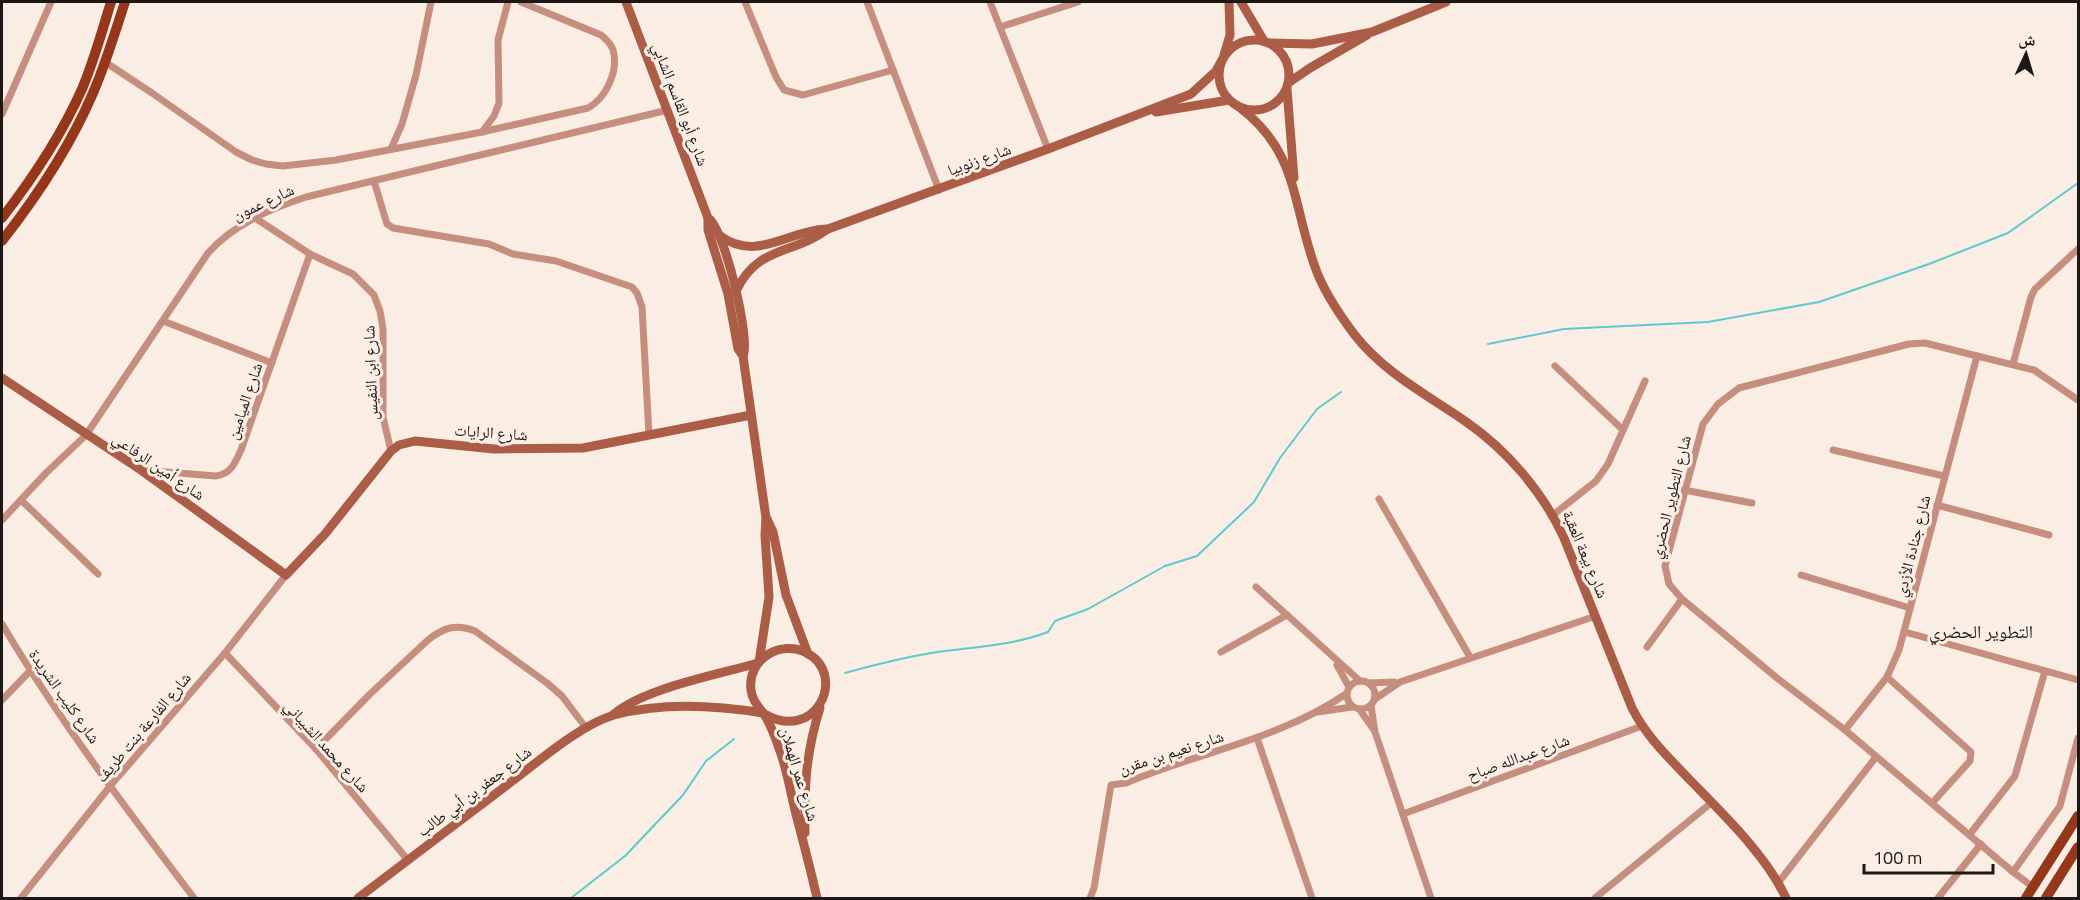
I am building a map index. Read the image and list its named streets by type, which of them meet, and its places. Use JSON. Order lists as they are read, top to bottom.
{
  "streets": {
    "street": [
      "شارع أبو القاسم الشابي",
      "شارع زنوبيا",
      "شارع عمون",
      "شارع ابن النفيس",
      "شارع الميامين",
      "شارع الرايات",
      "شارع أمين الرفاعي",
      "شارع التطوير الحضري",
      "شارع جنادة الأزدي",
      "شارع بيعة العقبة",
      "شارع كليب الشريدة",
      "شارع الفارعة بنت طريف",
      "شارع محمد الشيباني",
      "شارع نعيم بن مقرن",
      "شارع عبدالله صباح",
      "شارع عمر الهملان",
      "شارع جعفر بن أبي طالب"
    ]
  },
  "crossings": [
    ["شارع أبو القاسم الشابي", "شارع زنوبيا"],
    ["شارع أبو القاسم الشابي", "شارع عمون"],
    ["شارع أبو القاسم الشابي", "شارع الرايات"],
    ["شارع أبو القاسم الشابي", "شارع عمر الهملان"],
    ["شارع أبو القاسم الشابي", "شارع جعفر بن أبي طالب"],
    ["شارع زنوبيا", "شارع بيعة العقبة"],
    ["شارع عمون", "شارع ابن النفيس"],
    ["شارع عمون", "شارع أمين الرفاعي"],
    ["شارع ابن النفيس", "شارع الميامين"],
    ["شارع ابن النفيس", "شارع الرايات"],
    ["شارع الميامين", "شارع أمين الرفاعي"],
    ["شارع أمين الرفاعي", "شارع الفارعة بنت طريف"],
    ["شارع التطوير الحضري", "شارع جنادة الأزدي"],
    ["شارع بيعة العقبة", "شارع عبدالله صباح"],
    ["شارع كليب الشريدة", "شارع الفارعة بنت طريف"],
    ["شارع الفارعة بنت طريف", "شارع محمد الشيباني"],
    ["شارع محمد الشيباني", "شارع جعفر بن أبي طالب"],
    ["شارع عمر الهملان", "شارع جعفر بن أبي طالب"]
  ],
  "districts": ["التطوير الحضري"],
  "scale_bar": "100 m",
  "north": "top"
}
